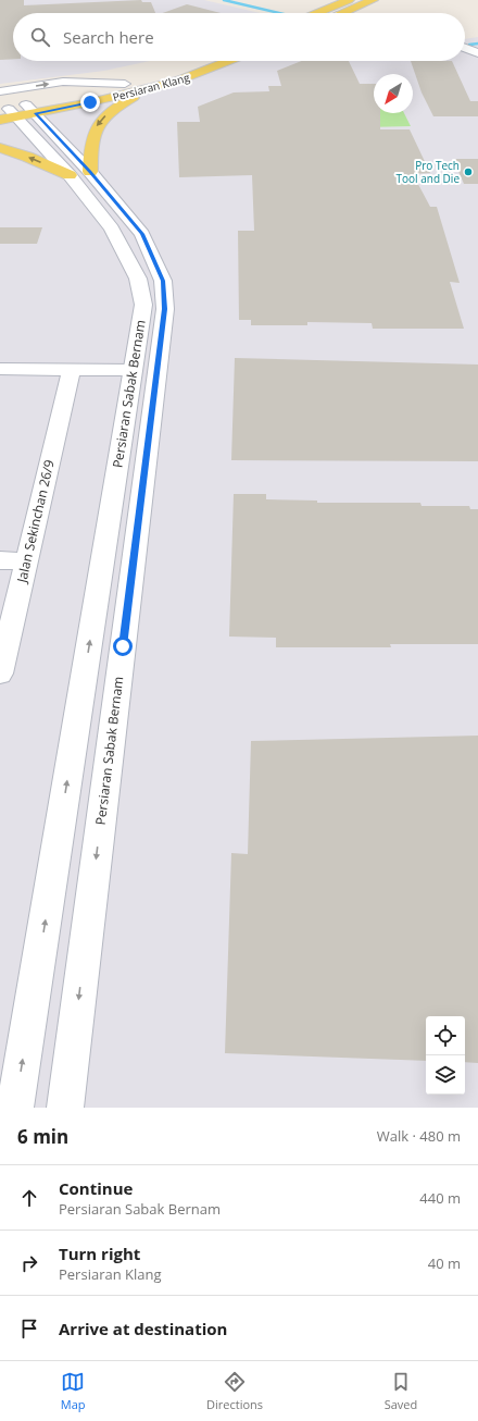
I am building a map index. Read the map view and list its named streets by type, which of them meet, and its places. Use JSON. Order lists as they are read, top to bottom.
{
  "streets": {
    "main road": ["Persiaran Klang"],
    "street": ["Persiaran Sabak Bernam", "Jalan Sekinchan 26/9"]
  },
  "crossings": [
    ["Persiaran Klang", "Persiaran Sabak Bernam"]
  ],
  "places": ["Pro Tech Tool and Die"],
  "north": "bottom left",
  "page": {
    "search": "Search here",
    "heading": ["6 min", "Walk · 480 m"],
    "list": [
      ["Continue", "Persiaran Sabak Bernam", "440 m"],
      ["Turn right", "Persiaran Klang", "40 m"],
      "Arrive at destination"
    ],
    "nav": ["Map", "Directions", "Saved"]
  }
}
